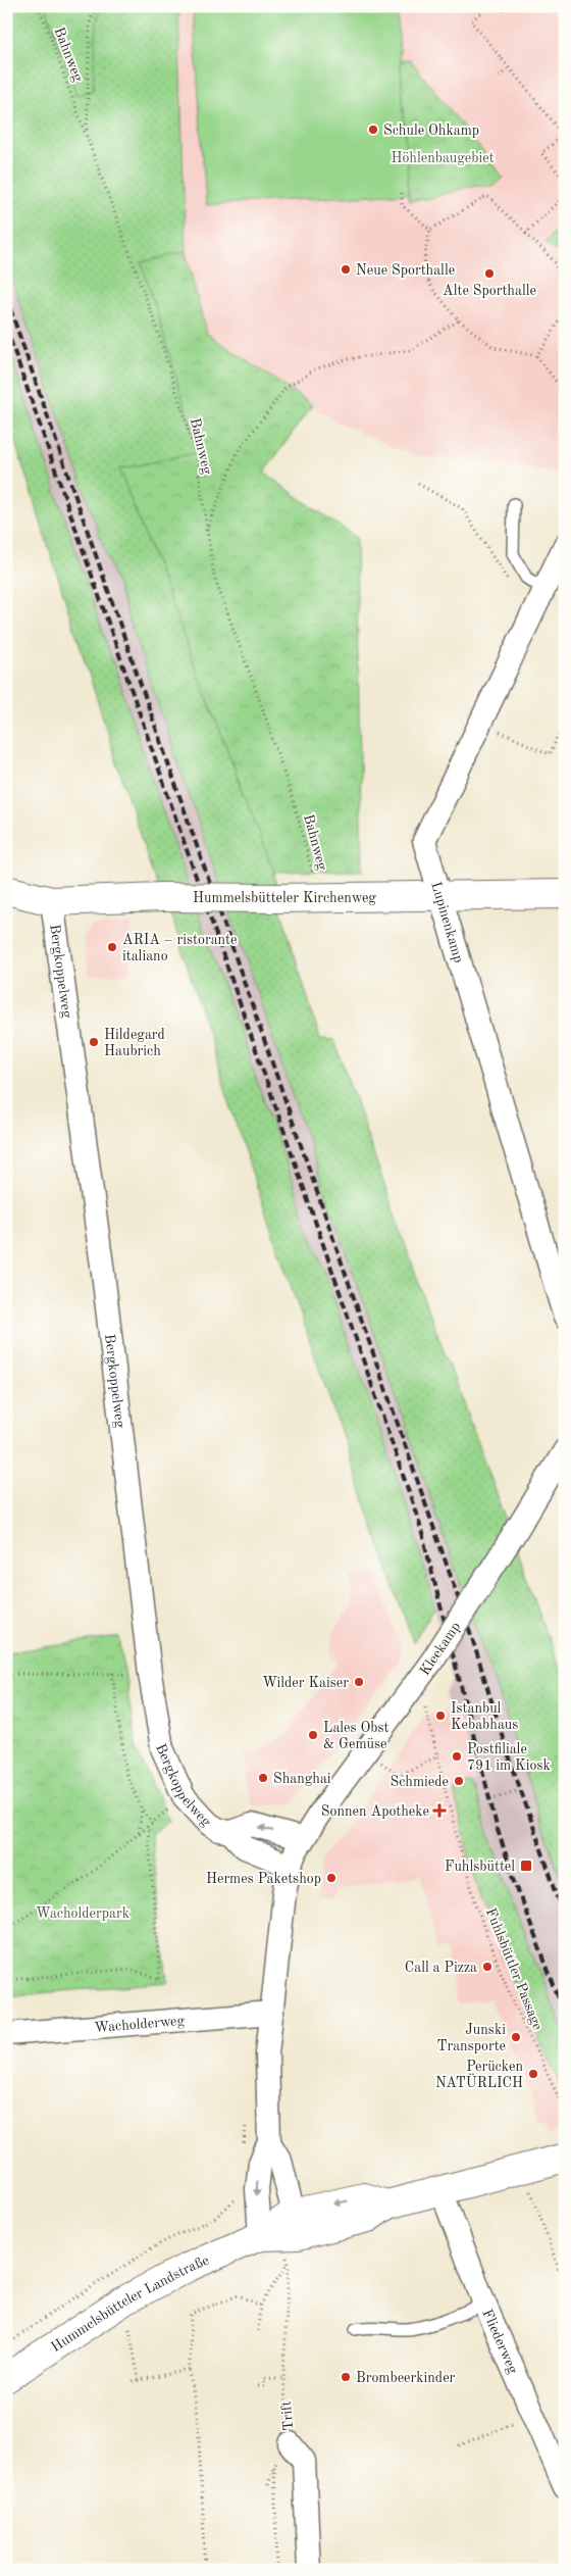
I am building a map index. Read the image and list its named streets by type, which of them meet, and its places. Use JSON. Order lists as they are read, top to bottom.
{
  "streets": {
    "main road": ["Hummelsbütteler Kirchenweg", "Hummelsbütteler Landstraße"],
    "street": [
      "Lupinenkamp",
      "Bergkoppelweg",
      "Kleekamp",
      "Wacholderweg",
      "Fliederweg",
      "Trift"
    ],
    "path": ["Bahnweg", "Fuhlsbüttler Passage"]
  },
  "crossings": [
    ["Bahnweg", "Hummelsbütteler Kirchenweg"],
    ["Hummelsbütteler Kirchenweg", "Lupinenkamp"],
    ["Hummelsbütteler Kirchenweg", "Bergkoppelweg"],
    ["Bergkoppelweg", "Kleekamp"],
    ["Kleekamp", "Fuhlsbüttler Passage"],
    ["Hummelsbütteler Landstraße", "Fliederweg"],
    ["Hummelsbütteler Landstraße", "Trift"]
  ],
  "parks": ["Höhlenbaugebiet", "Wacholderpark"],
  "places": {
    "other": [
      "Schule Ohkamp",
      "Neue Sporthalle",
      "Alte Sporthalle",
      "ARIA – ristorante italiano",
      "Hildegard Haubrich",
      "Wilder Kaiser",
      "Istanbul Kebabhaus",
      "Lales Obst & Gemüse",
      "Postfiliale 791 im Kiosk",
      "Shanghai",
      "Schmiede",
      "Hermes Paketshop",
      "Call a Pizza",
      "Junski Transporte",
      "Perücken NATÜRLICH",
      "Brombeerkinder"
    ],
    "health": ["Sonnen Apotheke"],
    "transit": ["Fuhlsbüttel"]
  }
}
